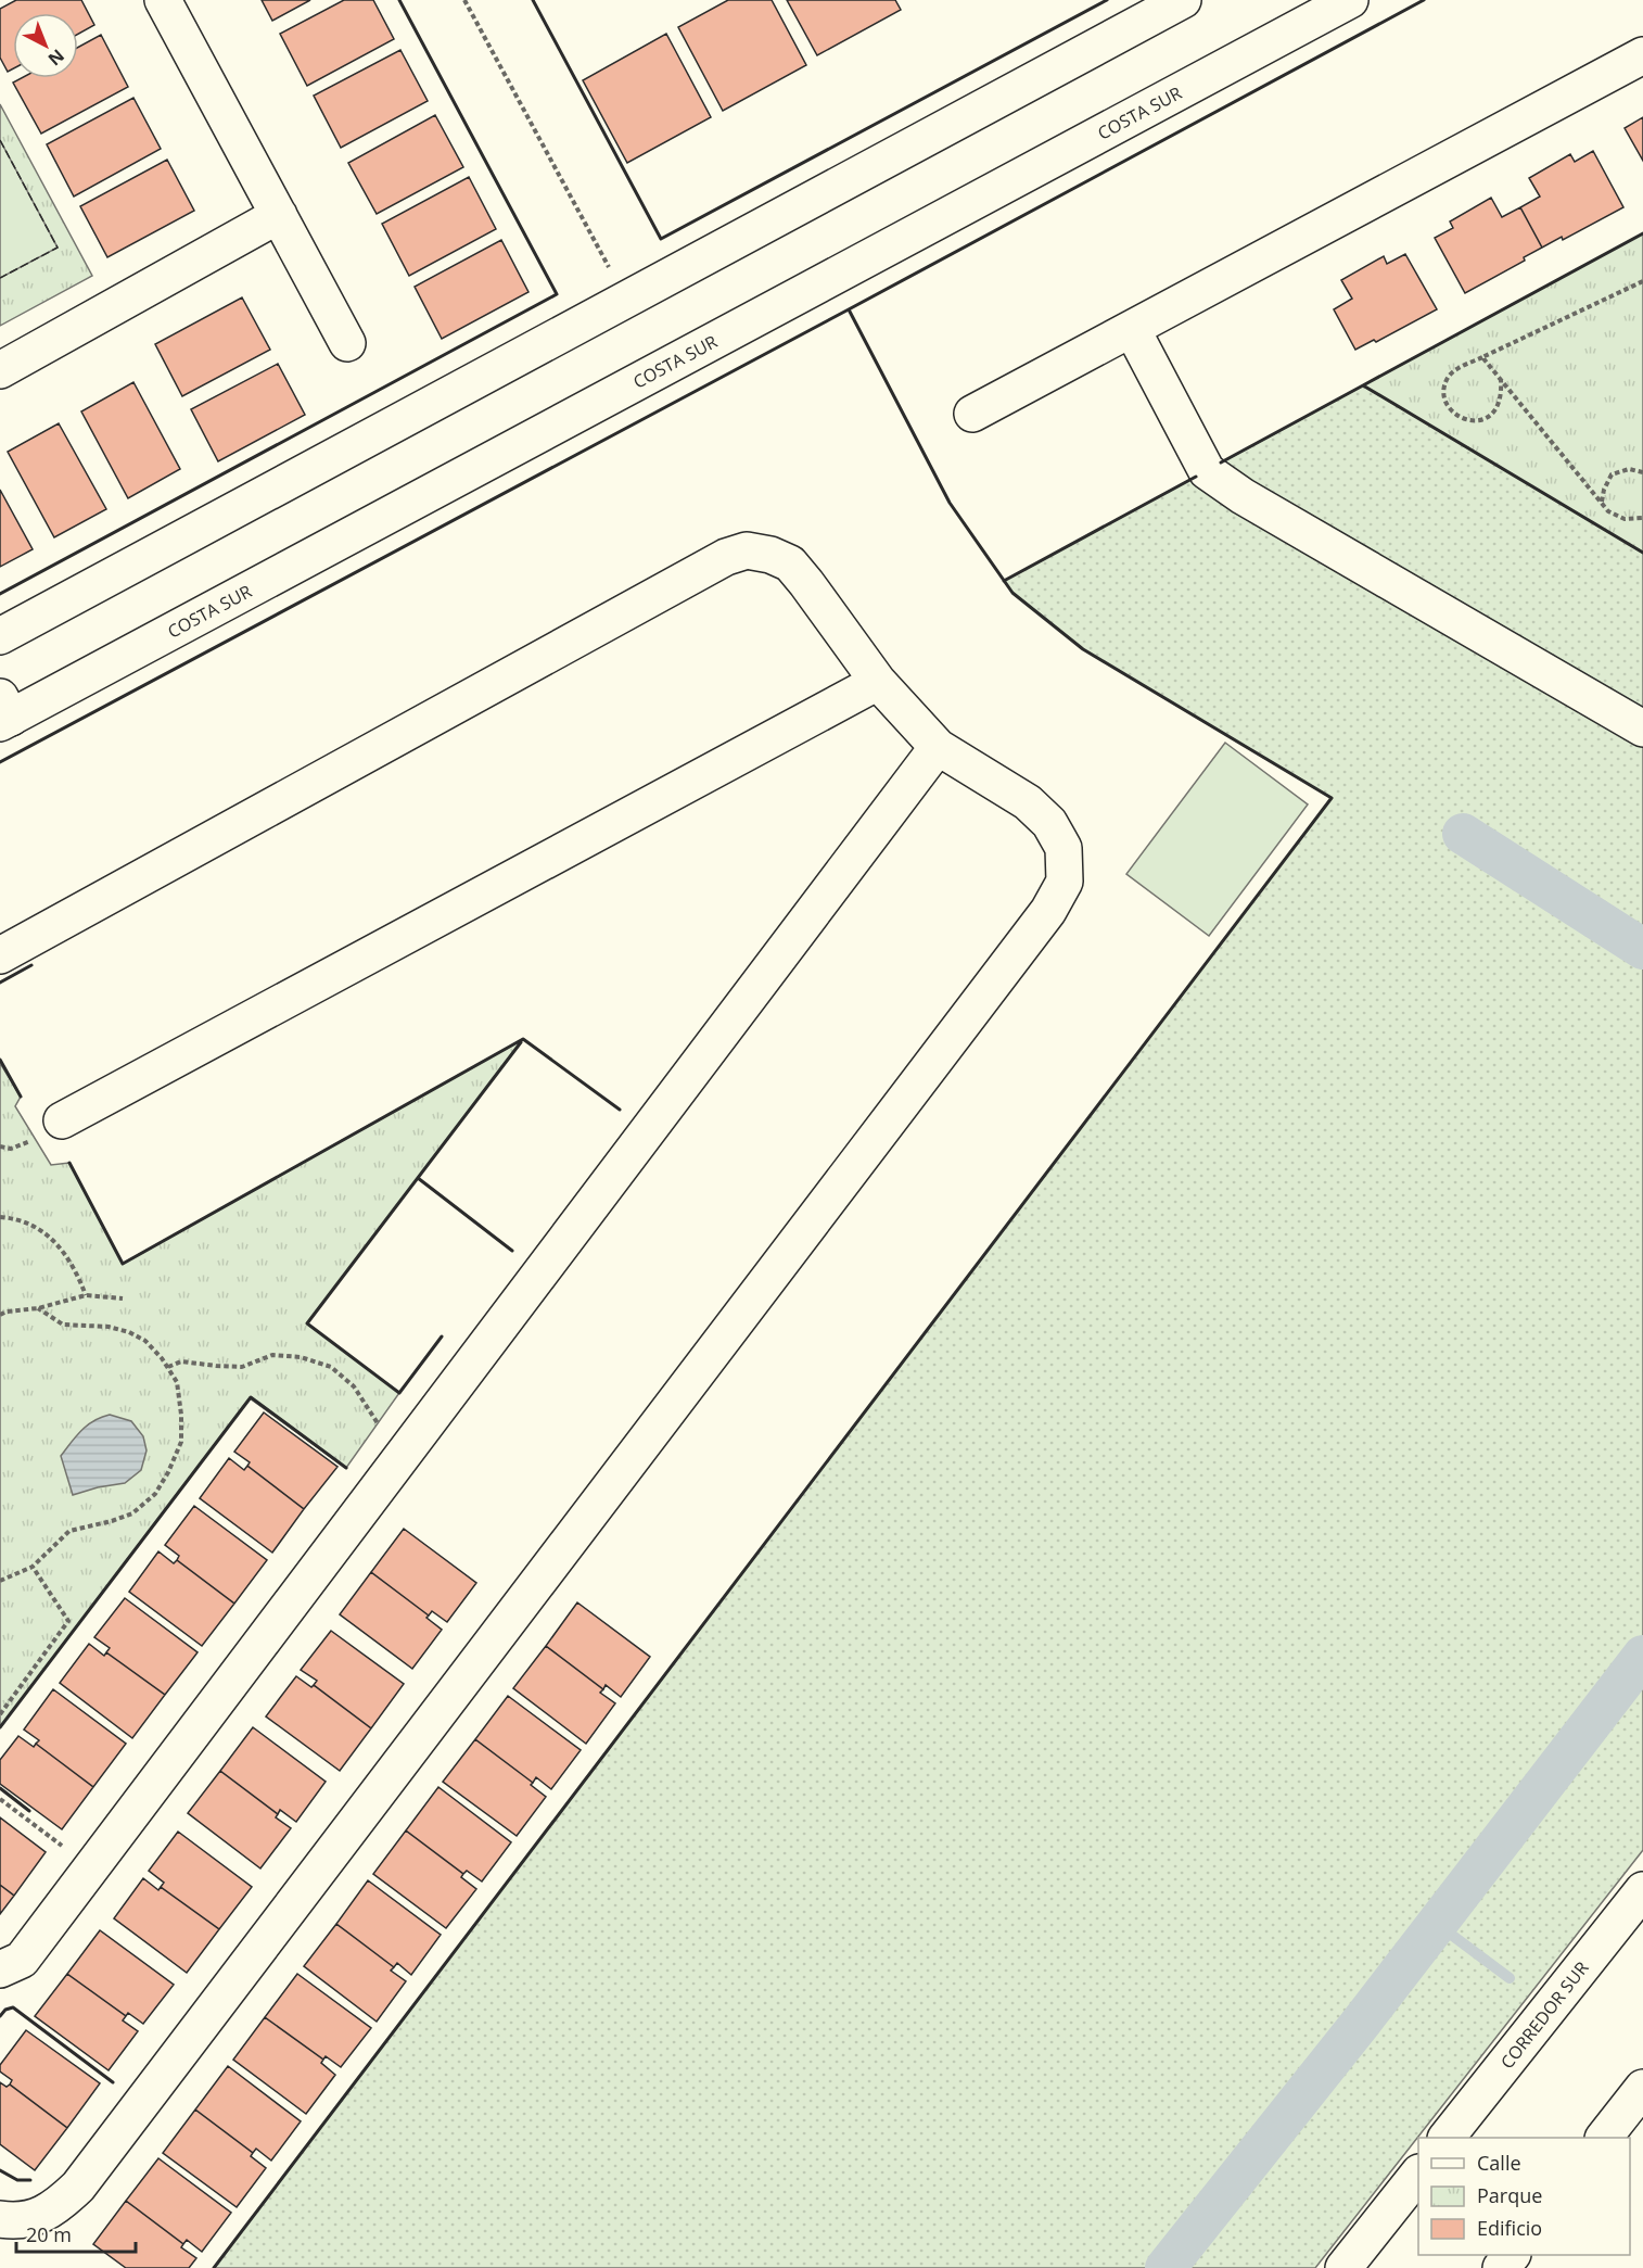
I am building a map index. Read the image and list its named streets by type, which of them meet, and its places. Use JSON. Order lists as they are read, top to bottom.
{
  "streets": {
    "main road": ["COSTA SUR", "CORREDOR SUR"]
  },
  "legend": ["Calle", "Parque", "Edificio"],
  "scale_bar": "20 m",
  "north": "bottom right"
}
